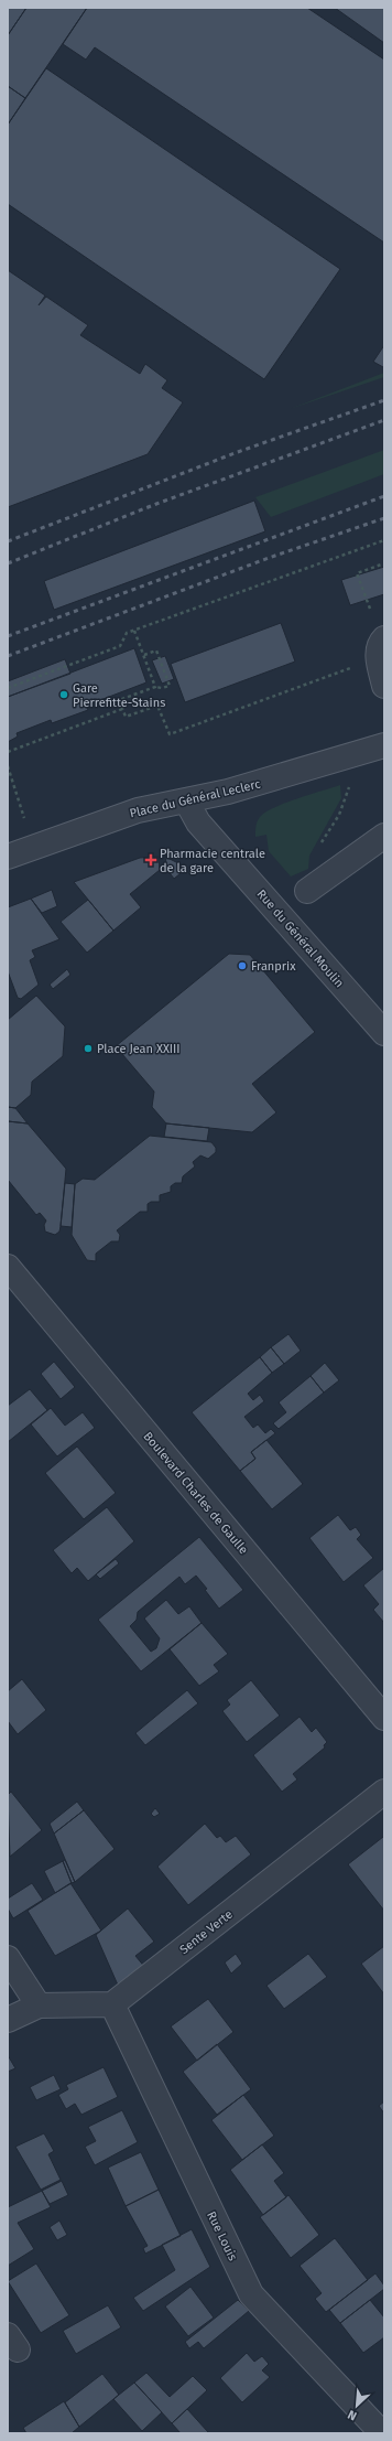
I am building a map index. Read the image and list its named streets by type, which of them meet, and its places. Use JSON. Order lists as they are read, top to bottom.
{
  "streets": {
    "street": [
      "Place du Général Leclerc",
      "Rue du Général Moulin",
      "Boulevard Charles de Gaulle",
      "Sente Verte",
      "Rue Louis"
    ]
  },
  "crossings": [
    ["Place du Général Leclerc", "Rue du Général Moulin"],
    ["Sente Verte", "Rue Louis"]
  ],
  "places": {
    "other": ["Gare Pierrefitte-Stains", "Franprix", "Place Jean XXIII"],
    "health": ["Pharmacie centrale de la gare"]
  },
  "north": "bottom left"
}
